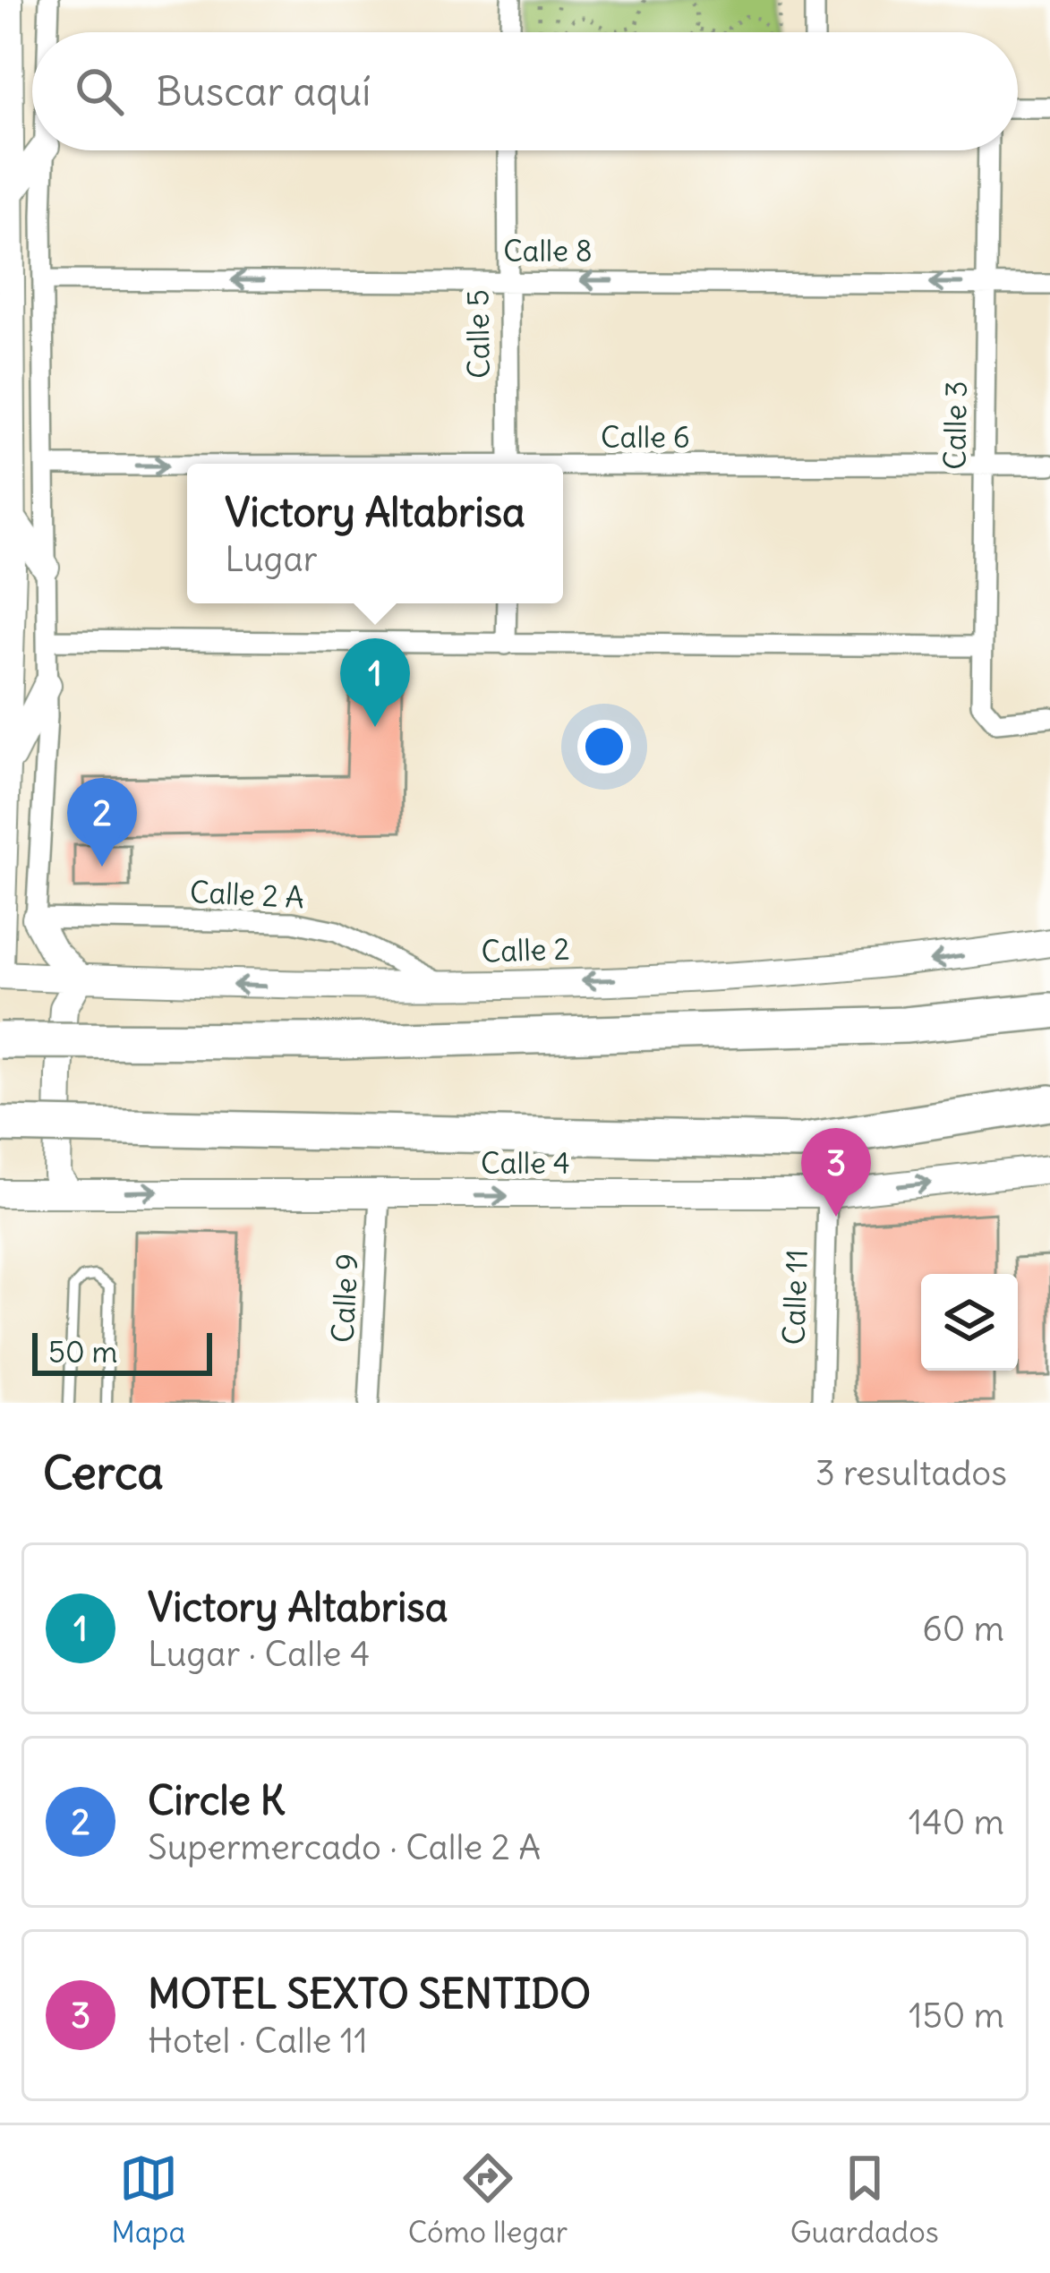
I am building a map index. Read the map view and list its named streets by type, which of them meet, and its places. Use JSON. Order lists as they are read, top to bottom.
{
  "streets": {
    "main road": ["Calle 2", "Calle 4"],
    "street": [
      "Calle 8",
      "Calle 5",
      "Calle 3",
      "Calle 6",
      "Calle 2 A",
      "Calle 11",
      "Calle 9"
    ]
  },
  "crossings": [
    ["Calle 8", "Calle 5"],
    ["Calle 8", "Calle 3"],
    ["Calle 3", "Calle 6"],
    ["Calle 2 A", "Calle 2"],
    ["Calle 4", "Calle 11"],
    ["Calle 4", "Calle 9"]
  ],
  "one_way": ["Calle 8", "Calle 2", "Calle 4"],
  "scale_bar": "50 m",
  "page": {
    "search": "Buscar aquí",
    "popup": ["Victory Altabrisa", "Lugar"],
    "pins": ["1", "2", "3"],
    "scale": "50 m",
    "heading": ["Cerca", "3 resultados"],
    "list": [
      {
        "mark": "1",
        "name": "Victory Altabrisa",
        "note": "Lugar · Calle 4",
        "value": "60 m"
      },
      {
        "mark": "2",
        "name": "Circle K",
        "note": "Supermercado · Calle 2 A",
        "value": "140 m"
      },
      {
        "mark": "3",
        "name": "MOTEL SEXTO SENTIDO",
        "note": "Hotel · Calle 11",
        "value": "150 m"
      }
    ],
    "nav": ["Mapa", "Cómo llegar", "Guardados"]
  }
}
